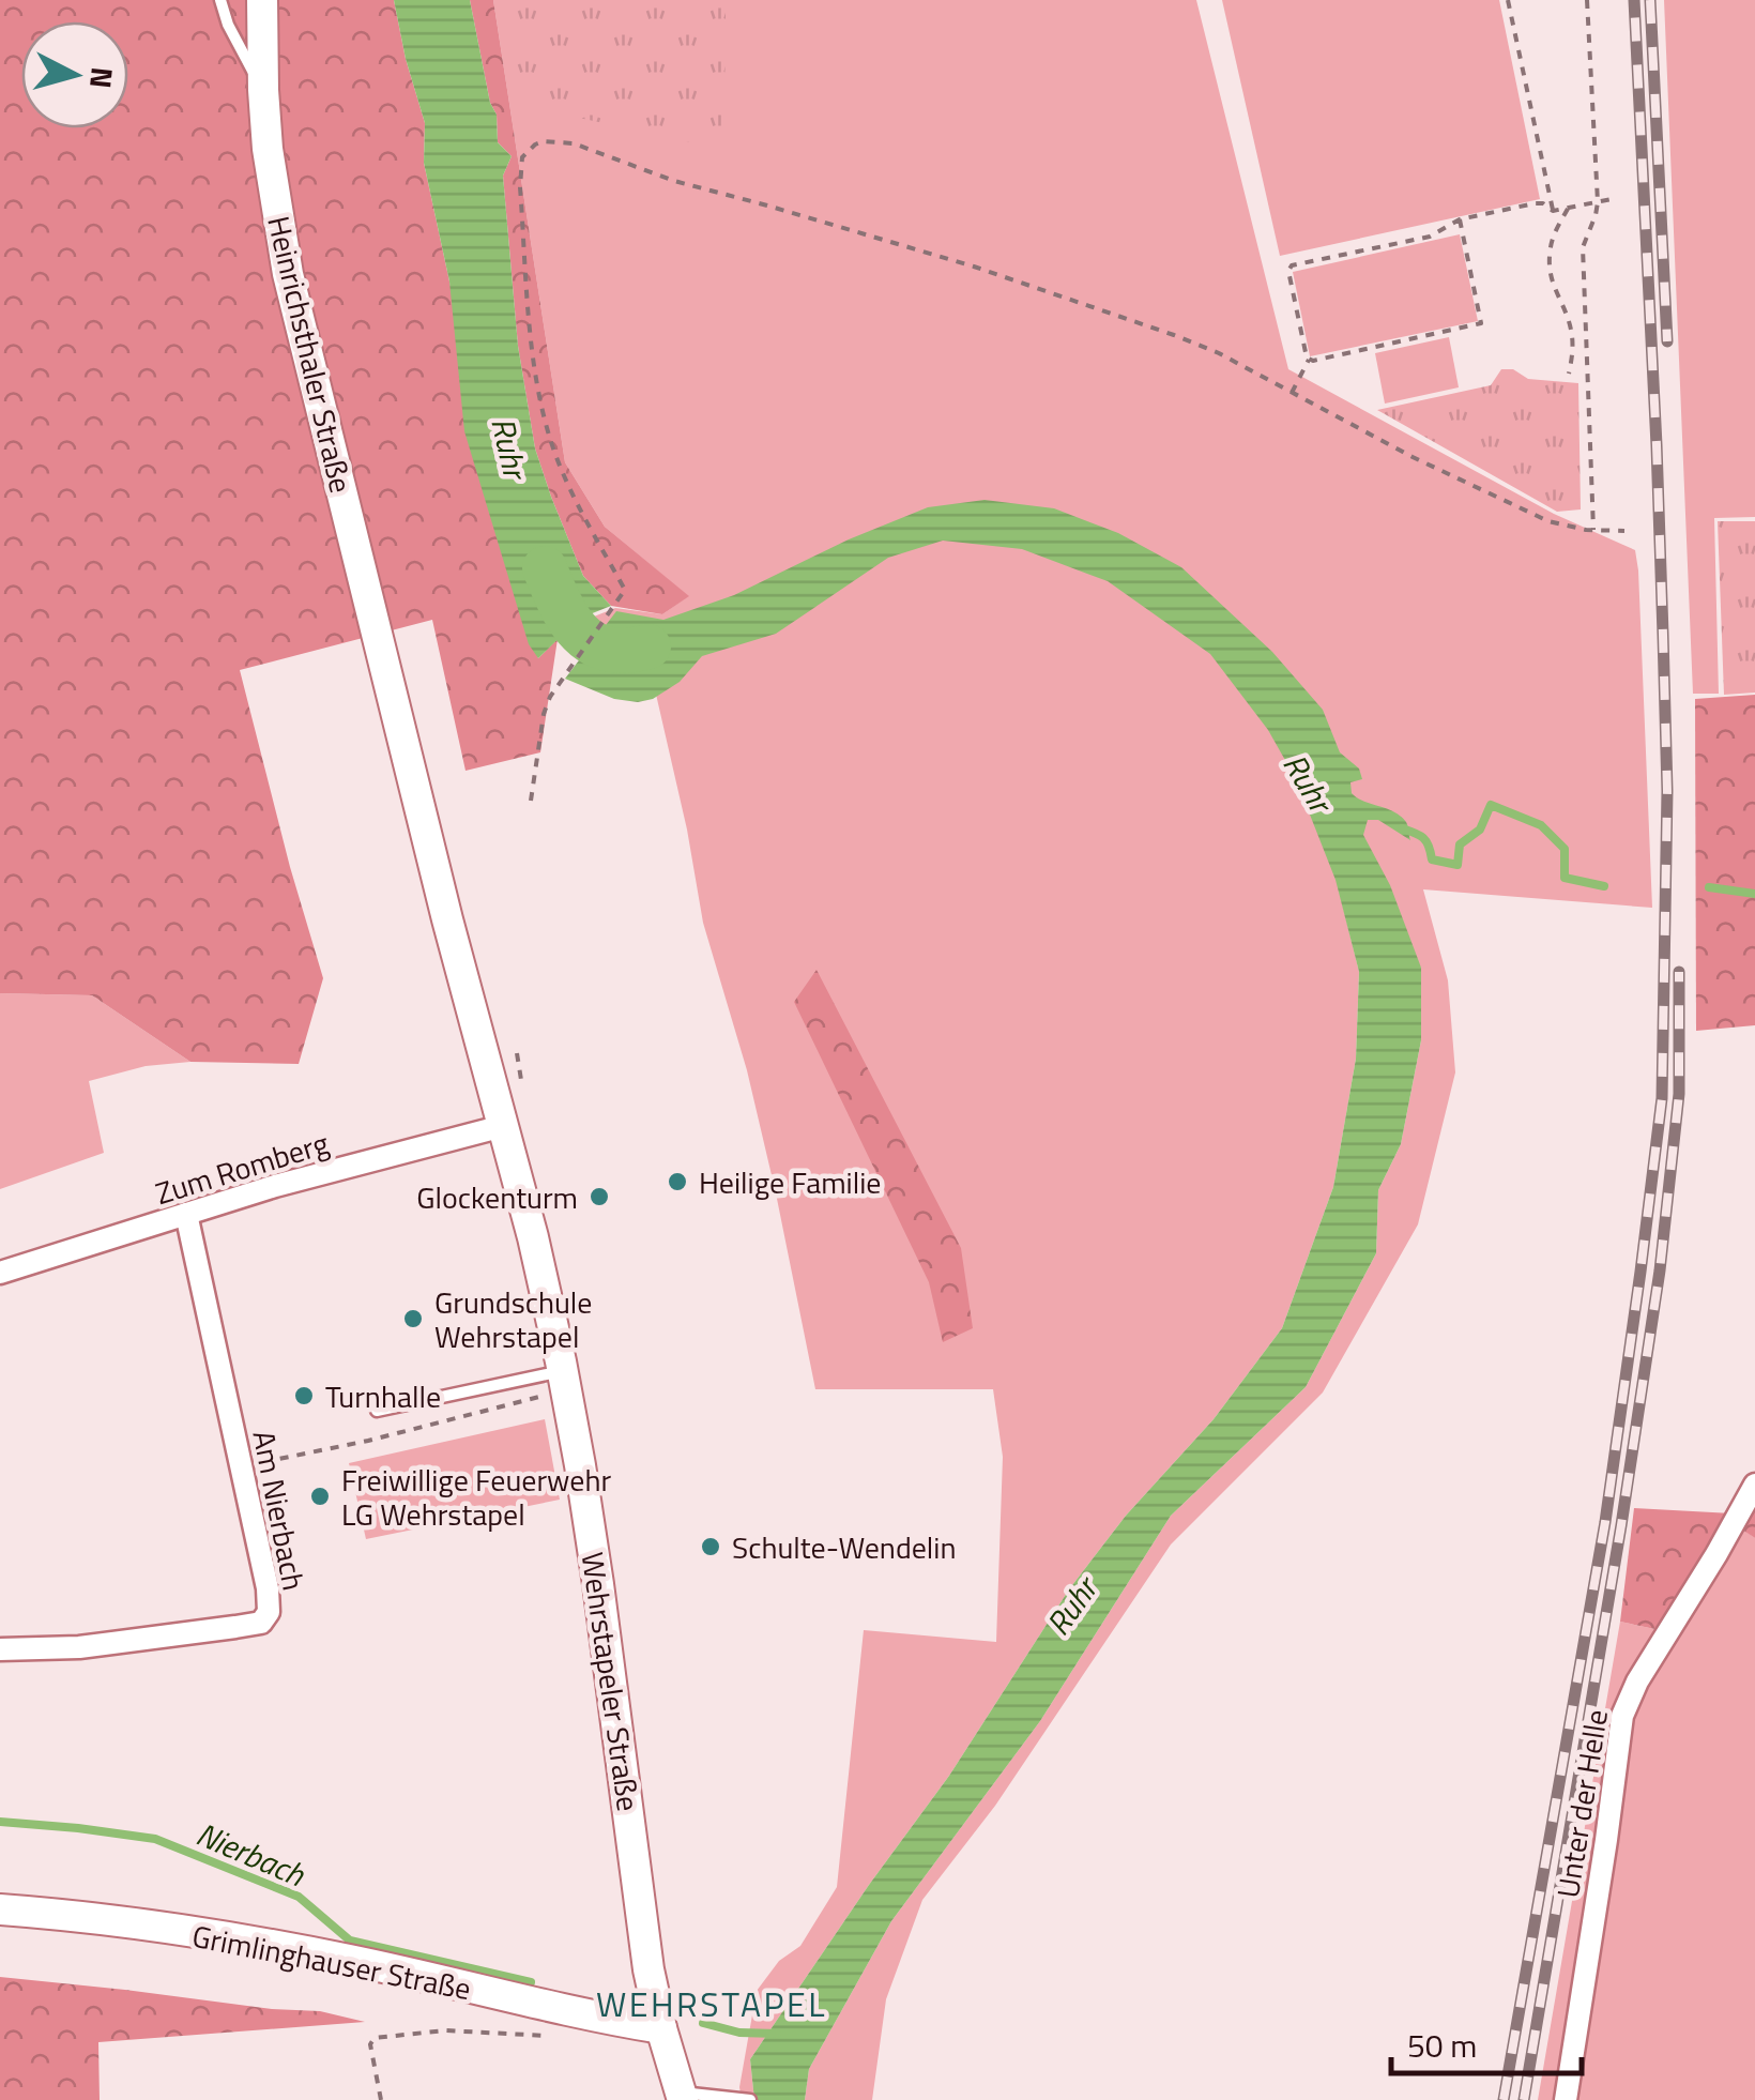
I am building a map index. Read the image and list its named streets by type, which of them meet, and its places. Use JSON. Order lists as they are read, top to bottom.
{
  "streets": {
    "main road": ["Heinrichsthaler Straße", "Wehrstapeler Straße", "Grimlinghauser Straße"],
    "street": ["Zum Romberg", "Am Nierbach", "Unter der Helle"]
  },
  "crossings": [
    ["Heinrichsthaler Straße", "Wehrstapeler Straße"],
    ["Zum Romberg", "Am Nierbach"],
    ["Zum Romberg", "Wehrstapeler Straße"],
    ["Wehrstapeler Straße", "Grimlinghauser Straße"]
  ],
  "districts": ["WEHRSTAPEL"],
  "water": ["Ruhr", "Nierbach"],
  "places": [
    "Heilige Familie",
    "Glockenturm",
    "Grundschule Wehrstapel",
    "Turnhalle",
    "Freiwillige Feuerwehr LG Wehrstapel",
    "Schulte-Wendelin"
  ],
  "scale_bar": "50 m",
  "north": "right"
}
